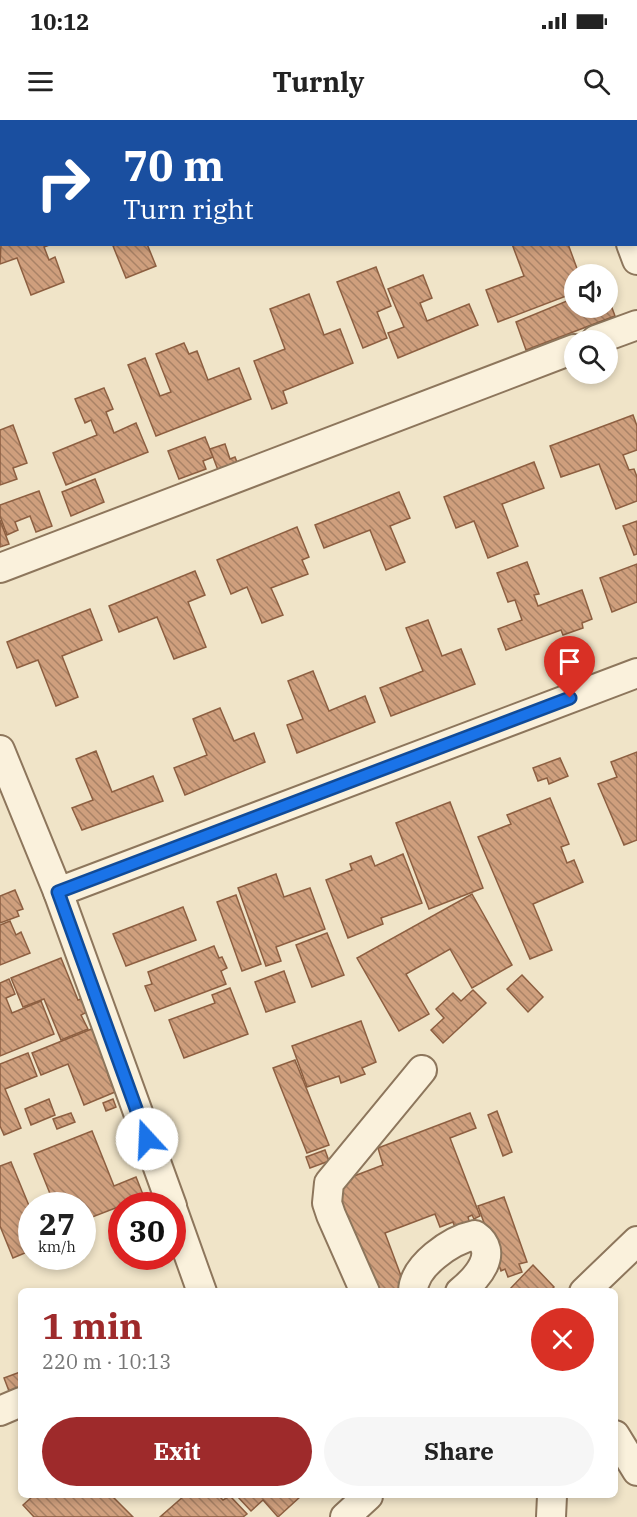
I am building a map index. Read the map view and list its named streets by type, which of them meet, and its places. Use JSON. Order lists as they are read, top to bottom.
{
  "page": {
    "status": "10:12",
    "header": "Turnly",
    "turn": ["70 m", "Turn right"],
    "speed": "27 km/h",
    "limit": "30",
    "heading": ["1 min", "220 m · 10:13"],
    "buttons": ["Exit", "Share"]
  }
}
